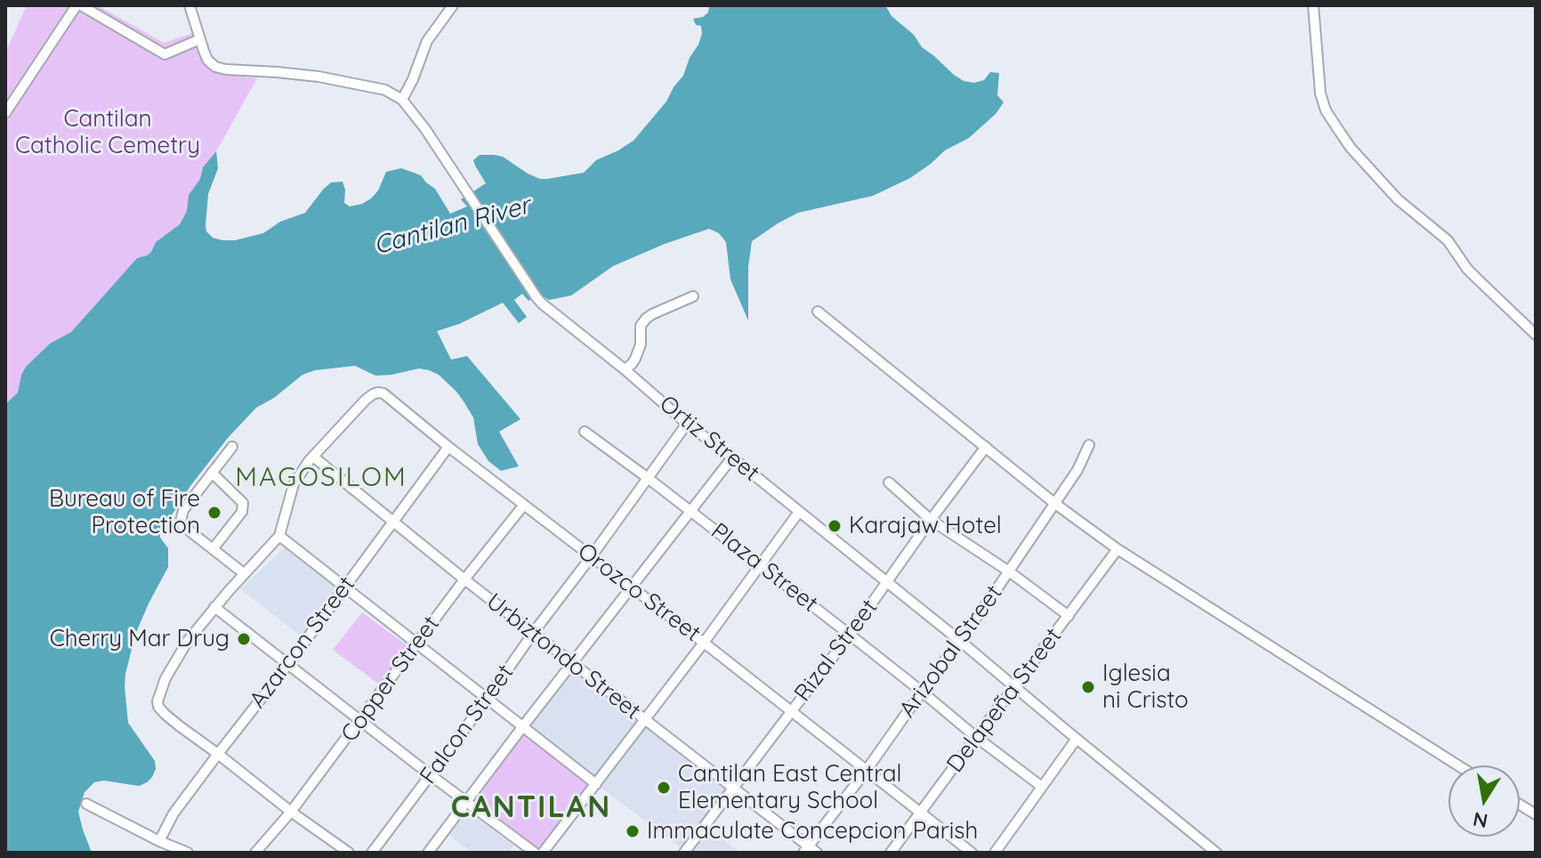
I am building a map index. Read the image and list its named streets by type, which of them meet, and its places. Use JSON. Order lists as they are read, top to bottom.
{
  "streets": {
    "street": [
      "Ortiz Street",
      "Plaza Street",
      "Orozco Street",
      "Azarcon Street",
      "Rizal Street",
      "Arizobal Street",
      "Urbiztondo Street",
      "Copper Street",
      "Delapeña Street",
      "Falcon Street"
    ]
  },
  "crossings": [
    ["Ortiz Street", "Rizal Street"],
    ["Ortiz Street", "Arizobal Street"],
    ["Ortiz Street", "Delapeña Street"],
    ["Ortiz Street", "Falcon Street"],
    ["Plaza Street", "Rizal Street"],
    ["Plaza Street", "Arizobal Street"],
    ["Plaza Street", "Delapeña Street"],
    ["Plaza Street", "Falcon Street"],
    ["Orozco Street", "Azarcon Street"],
    ["Orozco Street", "Rizal Street"],
    ["Orozco Street", "Arizobal Street"],
    ["Orozco Street", "Urbiztondo Street"],
    ["Orozco Street", "Copper Street"],
    ["Orozco Street", "Delapeña Street"],
    ["Orozco Street", "Falcon Street"],
    ["Azarcon Street", "Urbiztondo Street"],
    ["Rizal Street", "Urbiztondo Street"],
    ["Arizobal Street", "Urbiztondo Street"],
    ["Urbiztondo Street", "Copper Street"],
    ["Urbiztondo Street", "Falcon Street"]
  ],
  "districts": ["MAGOSILOM", "CANTILAN"],
  "water": ["Cantilan River"],
  "parks": ["Cantilan Catholic Cemetry"],
  "places": [
    "Bureau of Fire Protection",
    "Karajaw Hotel",
    "Cherry Mar Drug",
    "Iglesia ni Cristo",
    "Cantilan East Central Elementary School",
    "Immaculate Concepcion Parish"
  ],
  "north": "bottom"
}
